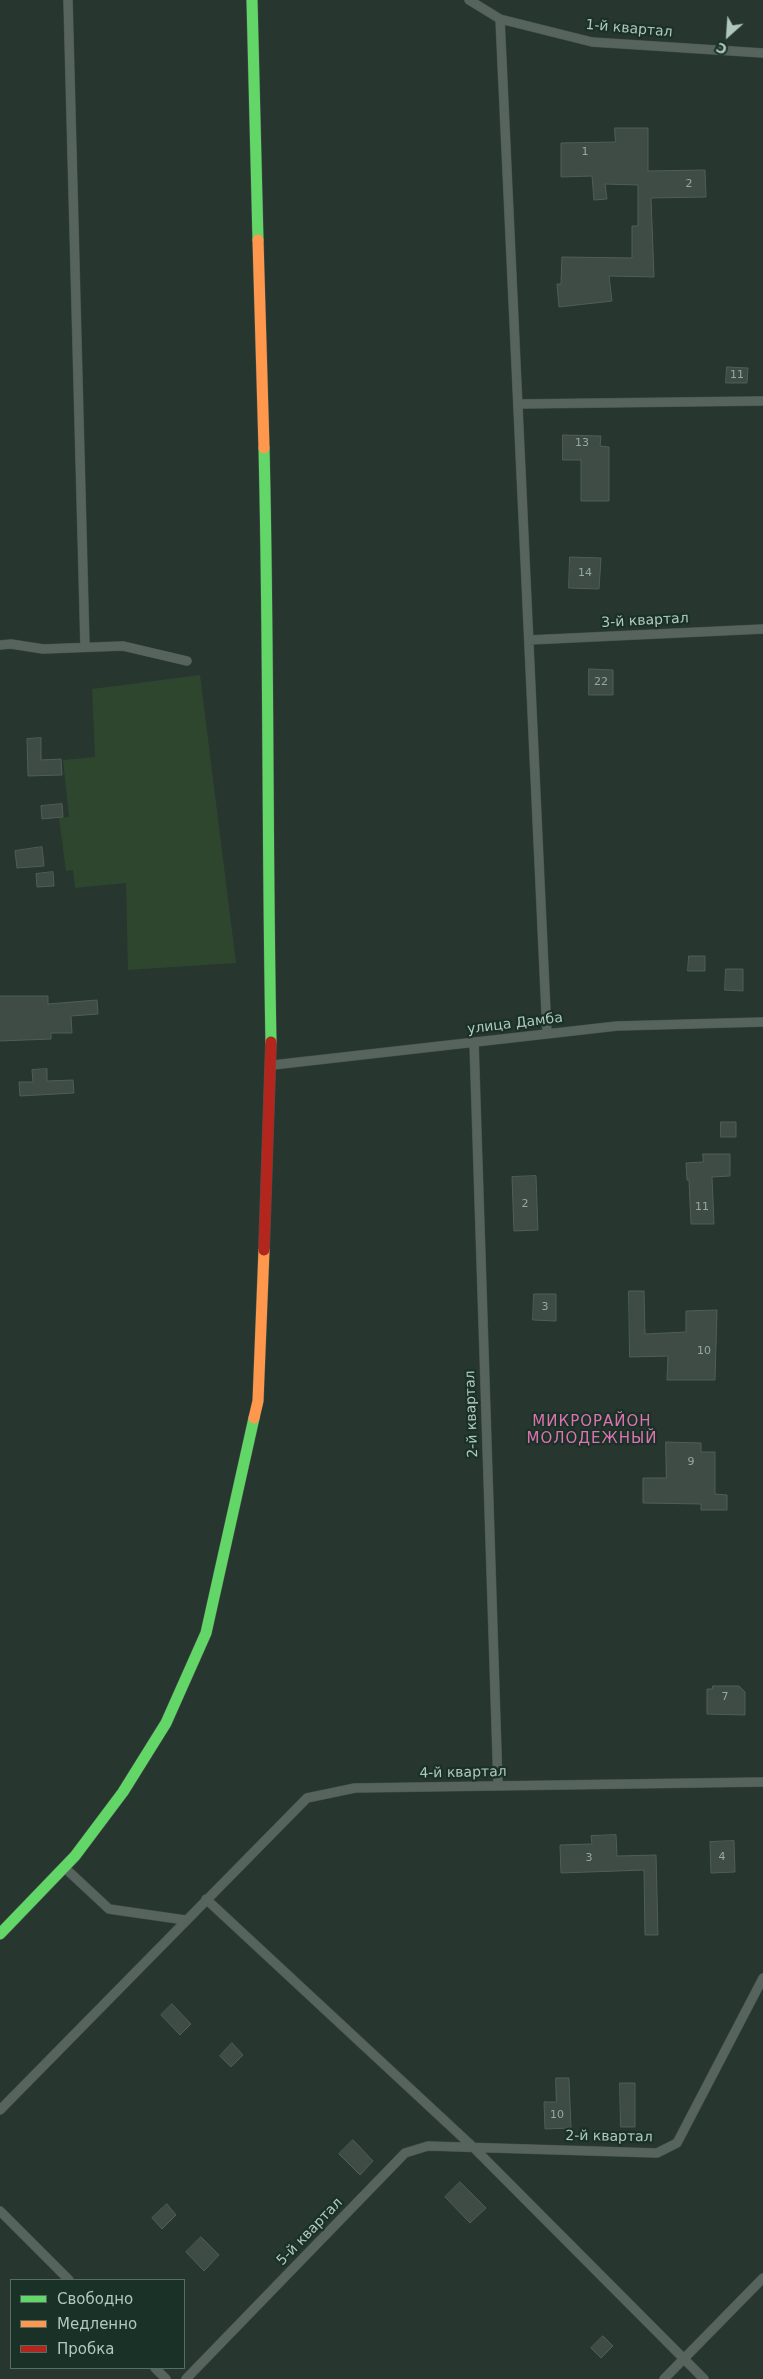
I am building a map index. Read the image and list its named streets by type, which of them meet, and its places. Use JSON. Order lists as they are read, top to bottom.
{
  "streets": {
    "lane": [
      "1-й квартал",
      "3-й квартал",
      "улица Дамба",
      "2-й квартал",
      "4-й квартал",
      "5-й квартал"
    ]
  },
  "crossings": [
    ["улица Дамба", "2-й квартал"],
    ["2-й квартал", "4-й квартал"],
    ["2-й квартал", "5-й квартал"]
  ],
  "districts": ["МИКРОРАЙОН МОЛОДЕЖНЫЙ"],
  "house_numbers": [
    "1",
    "2",
    "11",
    "13",
    "14",
    "22",
    "2",
    "11",
    "3",
    "10",
    "9",
    "7",
    "4",
    "3",
    "10"
  ],
  "legend": ["Свободно", "Медленно", "Пробка"],
  "north": "bottom left"
}
